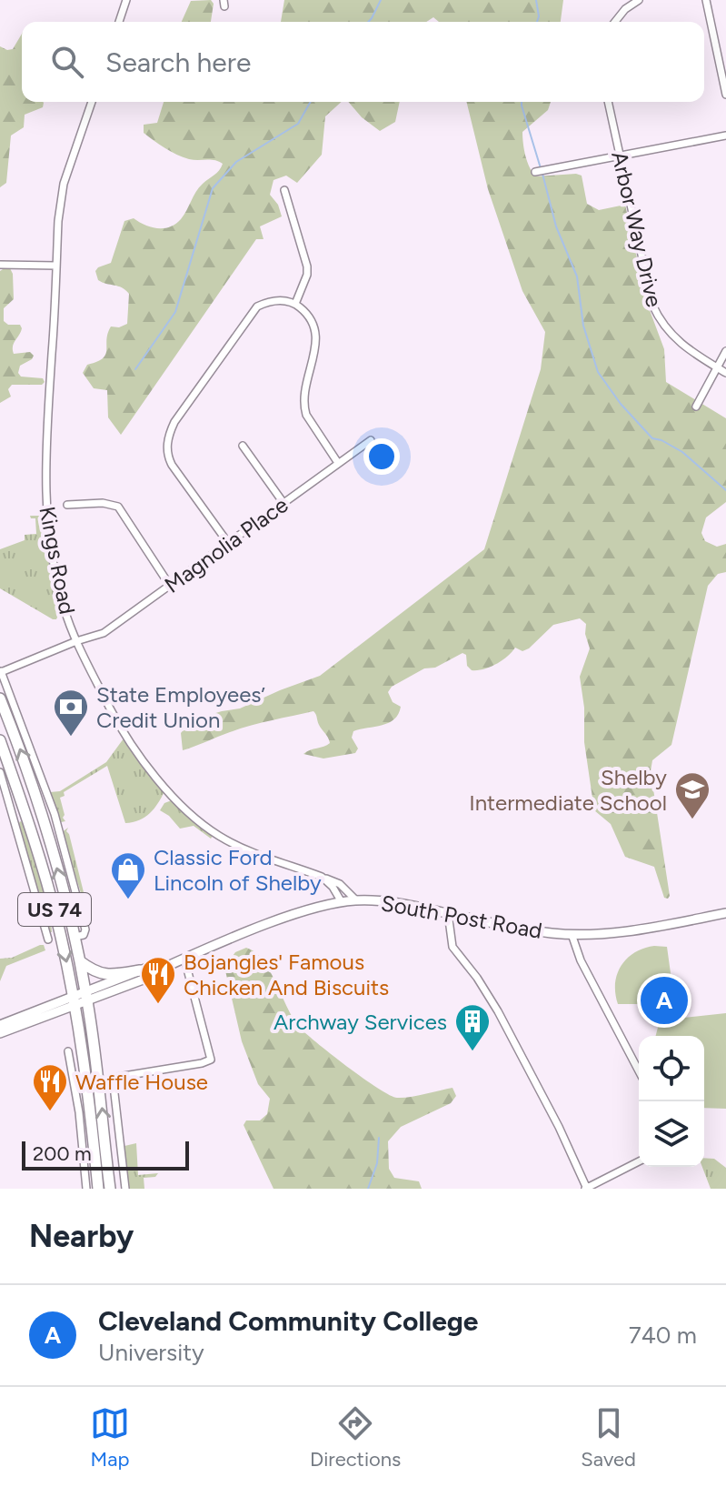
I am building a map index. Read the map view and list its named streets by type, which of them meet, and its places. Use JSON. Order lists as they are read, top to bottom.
{
  "streets": {
    "highway": ["US 74"],
    "main road": ["South Post Road"],
    "street": ["Arbor Way Drive", "Magnolia Place", "Kings Road"]
  },
  "crossings": [
    ["Magnolia Place", "Kings Road"],
    ["Kings Road", "South Post Road"],
    ["US 74", "South Post Road"]
  ],
  "places": {
    "bank": ["State Employees’ Credit Union"],
    "school or university": ["Shelby Intermediate School"],
    "shop": ["Classic Ford Lincoln of Shelby"],
    "restaurant": ["Bojangles' Famous Chicken And Biscuits", "Waffle House"],
    "building": ["Archway Services"]
  },
  "scale_bar": "200 m",
  "page": {
    "search": "Search here",
    "pins": "A",
    "scale": "200 m",
    "heading": "Nearby",
    "list": [
      {
        "mark": "A",
        "name": "Cleveland Community College",
        "note": "University",
        "value": "740 m"
      }
    ],
    "nav": ["Map", "Directions", "Saved"]
  }
}
